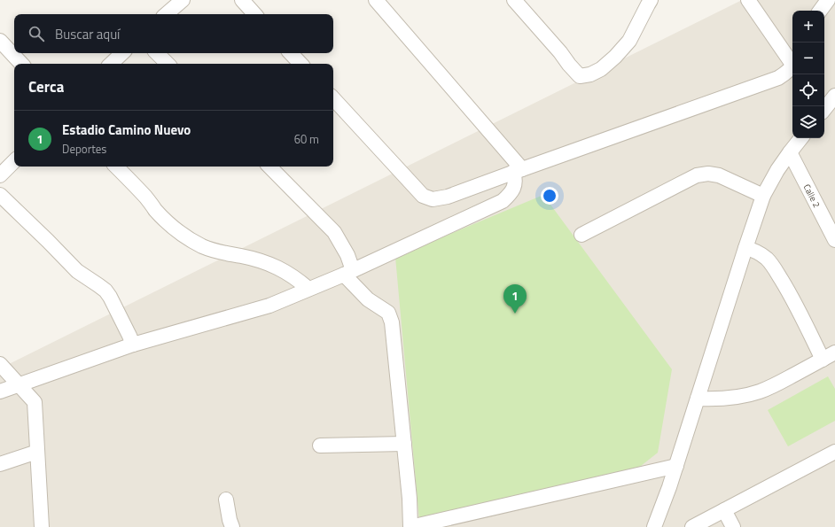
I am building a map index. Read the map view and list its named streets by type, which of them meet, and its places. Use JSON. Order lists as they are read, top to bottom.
{
  "streets": {
    "street": ["Calle 2"]
  },
  "page": {
    "map_buttons": ["+", "−"],
    "search": "Buscar aquí",
    "heading": "Cerca",
    "list": [
      {
        "mark": "1",
        "name": "Estadio Camino Nuevo",
        "note": "Deportes",
        "value": "60 m"
      }
    ],
    "pins": "1"
  }
}
